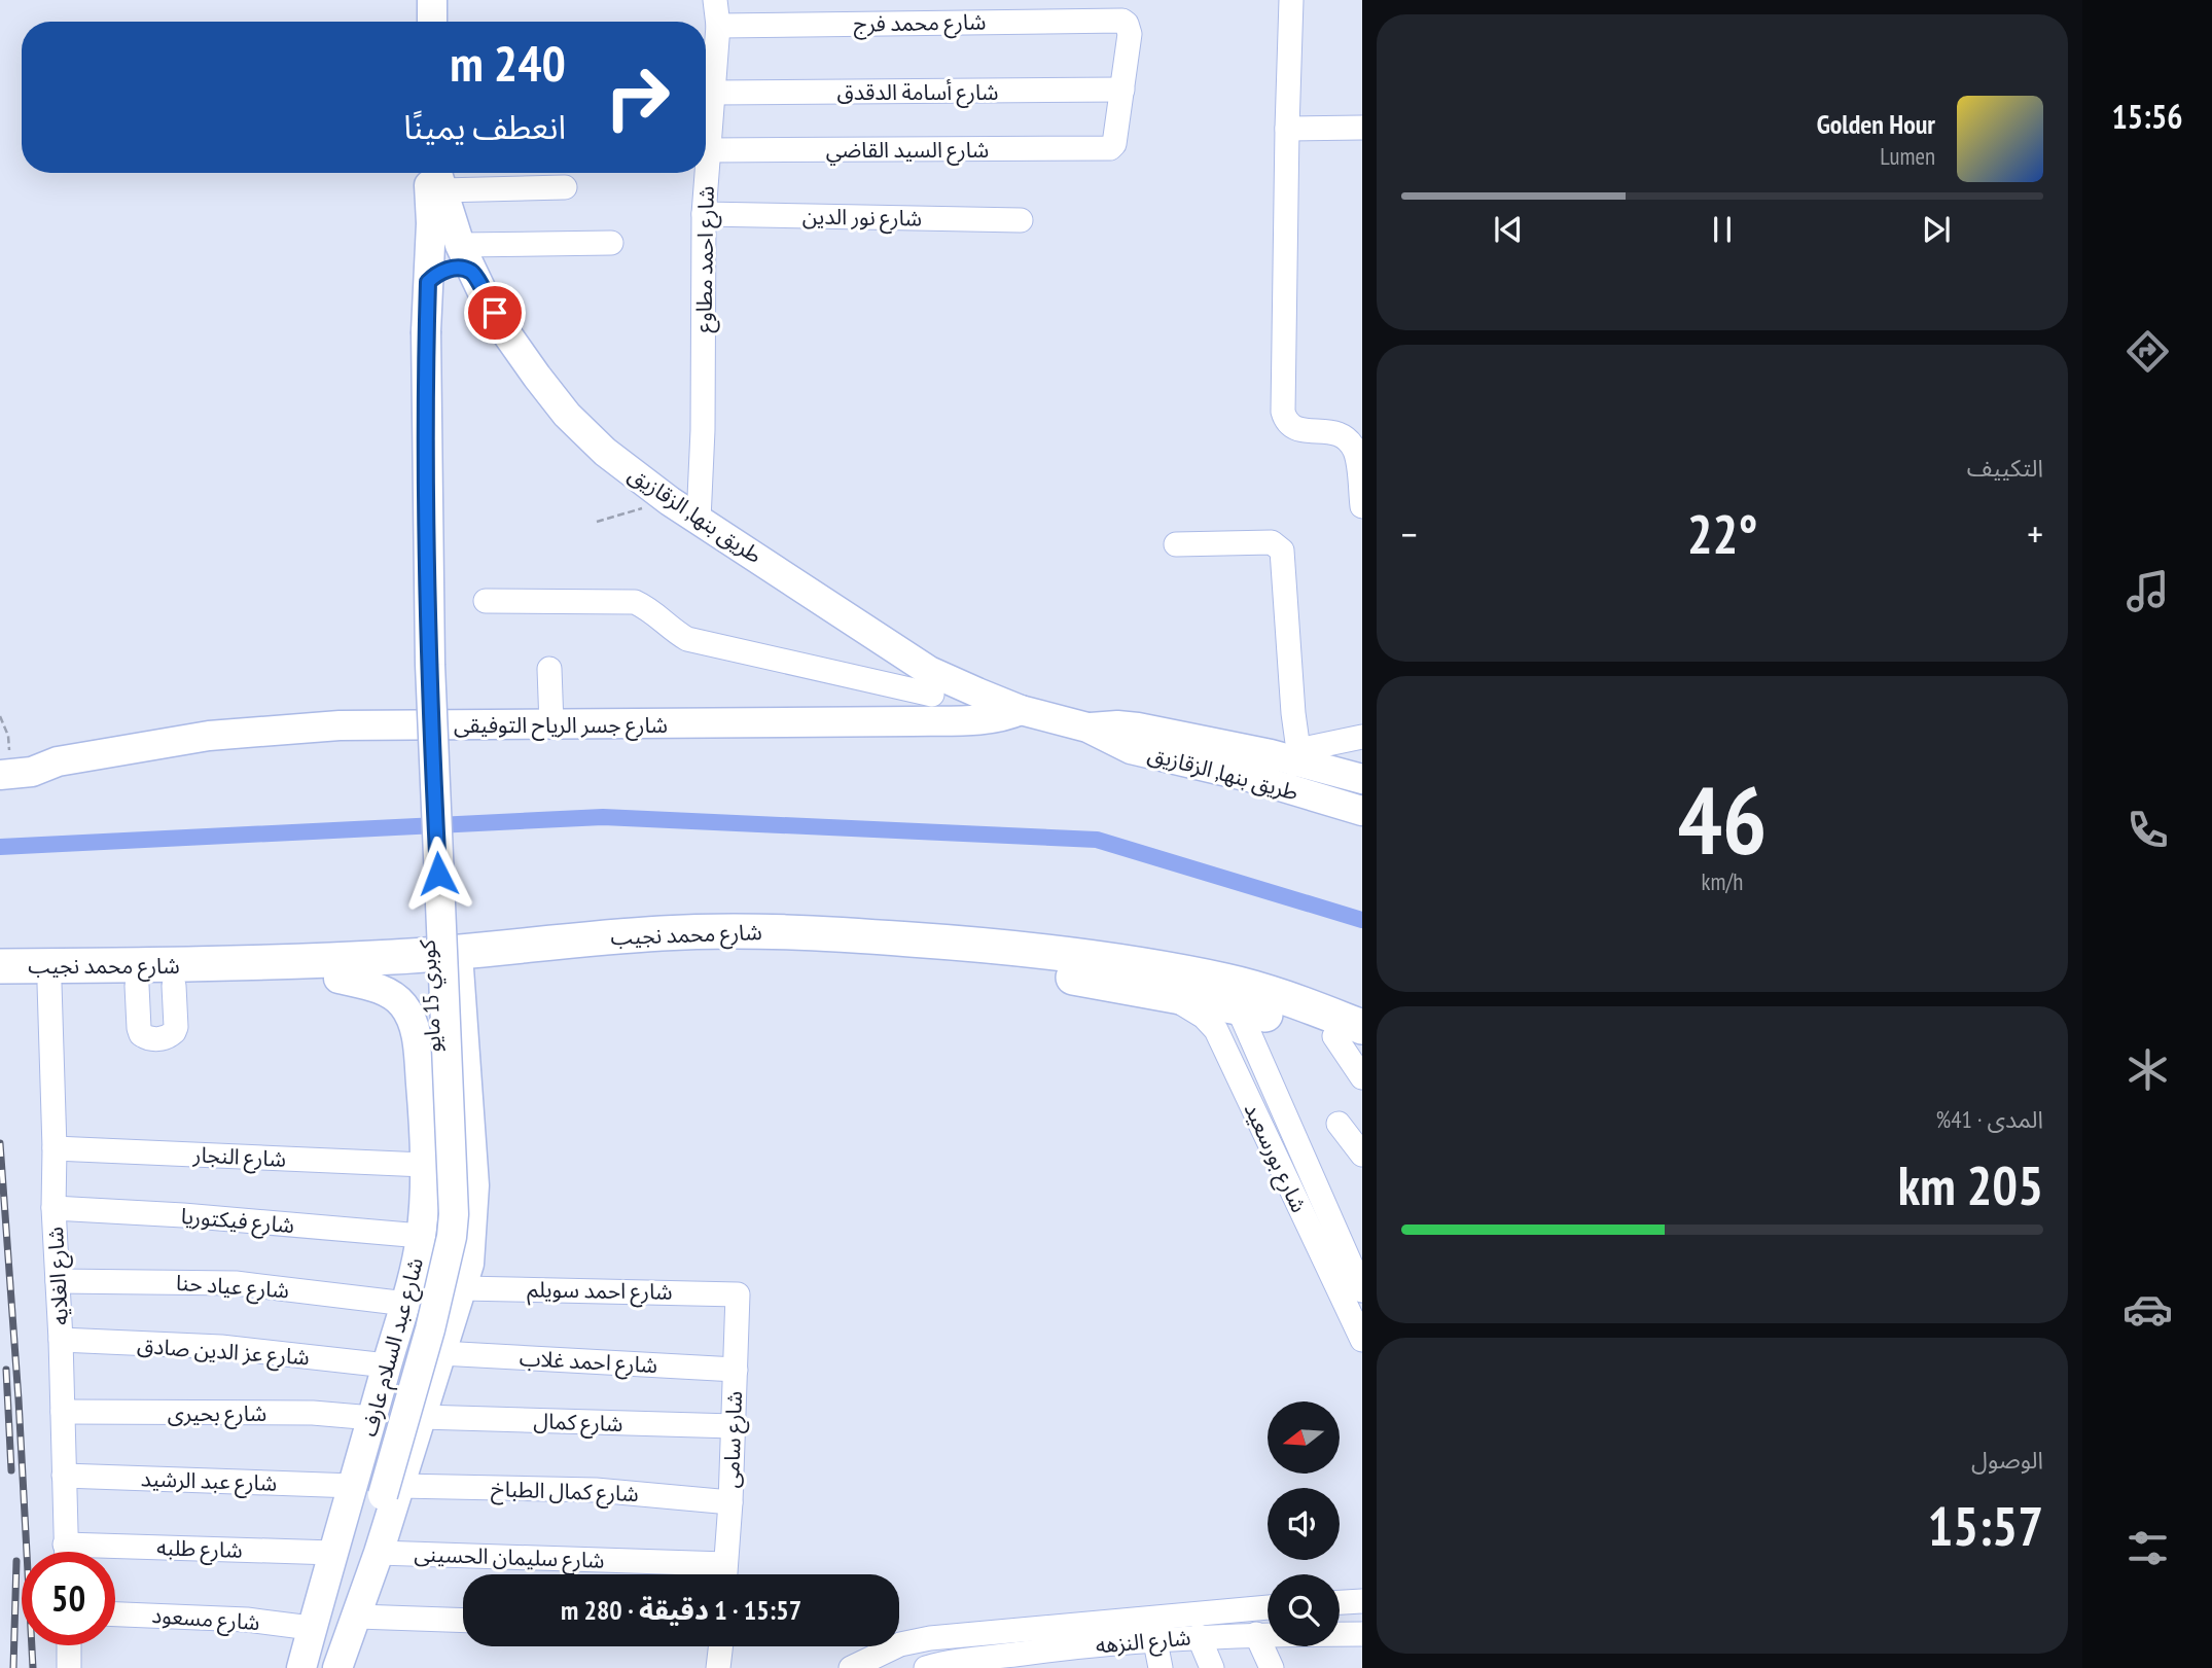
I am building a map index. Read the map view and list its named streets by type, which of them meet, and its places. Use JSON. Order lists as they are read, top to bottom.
{
  "streets": {
    "highway": ["شارع محمد نجيب"],
    "main road": [
      "طريق بنها, الزقازيق",
      "شارع جسر الرياح التوفيقى",
      "كوبري 15 مايو",
      "شارع عبد السلام عارف"
    ],
    "street": [
      "شارع محمد فرج",
      "شارع أسامة الدقدق",
      "شارع السيد القاضي",
      "شارع نور الدين",
      "شارع احمد مطاوع",
      "شارع النجار",
      "شارع بورسعيد",
      "شارع فيكتوريا",
      "شارع الغلايه",
      "شارع عياد حنا",
      "شارع احمد سويلم",
      "شارع عز الدين صادق",
      "شارع احمد غلاب",
      "شارع بحيرى",
      "شارع كمال",
      "شارع سامى",
      "شارع عبد الرشيد",
      "شارع كمال الطباخ",
      "شارع طلبه",
      "شارع سليمان الحسينى",
      "شارع مسعود",
      "شارع النزهه"
    ]
  },
  "crossings": [
    ["شارع محمد فرج", "شارع أسامة الدقدق"],
    ["شارع محمد فرج", "شارع السيد القاضي"],
    ["شارع محمد فرج", "شارع احمد مطاوع"],
    ["شارع أسامة الدقدق", "شارع السيد القاضي"],
    ["شارع أسامة الدقدق", "شارع احمد مطاوع"],
    ["شارع السيد القاضي", "شارع احمد مطاوع"],
    ["شارع نور الدين", "شارع احمد مطاوع"],
    ["شارع احمد مطاوع", "طريق بنها, الزقازيق"],
    ["طريق بنها, الزقازيق", "شارع جسر الرياح التوفيقى"],
    ["طريق بنها, الزقازيق", "كوبري 15 مايو"],
    ["شارع محمد نجيب", "شارع بورسعيد"],
    ["شارع محمد نجيب", "شارع الغلايه"],
    ["شارع محمد نجيب", "شارع عبد السلام عارف"],
    ["كوبري 15 مايو", "شارع عبد السلام عارف"],
    ["كوبري 15 مايو", "شارع عبد الرشيد"],
    ["كوبري 15 مايو", "شارع كمال الطباخ"],
    ["كوبري 15 مايو", "شارع سليمان الحسينى"],
    ["كوبري 15 مايو", "شارع مسعود"],
    ["شارع النجار", "شارع الغلايه"],
    ["شارع النجار", "شارع عبد السلام عارف"],
    ["شارع فيكتوريا", "شارع الغلايه"],
    ["شارع فيكتوريا", "شارع عبد السلام عارف"],
    ["شارع الغلايه", "شارع عياد حنا"],
    ["شارع الغلايه", "شارع عز الدين صادق"],
    ["شارع الغلايه", "شارع بحيرى"],
    ["شارع الغلايه", "شارع عبد الرشيد"],
    ["شارع عياد حنا", "شارع عبد السلام عارف"],
    ["شارع احمد سويلم", "شارع عبد السلام عارف"],
    ["شارع احمد سويلم", "شارع سامى"],
    ["شارع عبد السلام عارف", "شارع عز الدين صادق"],
    ["شارع عبد السلام عارف", "شارع احمد غلاب"],
    ["شارع عبد السلام عارف", "شارع بحيرى"],
    ["شارع عبد السلام عارف", "شارع كمال"],
    ["شارع عبد السلام عارف", "شارع عبد الرشيد"],
    ["شارع عبد السلام عارف", "شارع كمال الطباخ"],
    ["شارع عبد السلام عارف", "شارع طلبه"],
    ["شارع عبد السلام عارف", "شارع مسعود"],
    ["شارع احمد غلاب", "شارع سامى"],
    ["شارع كمال", "شارع سامى"],
    ["شارع سامى", "شارع كمال الطباخ"],
    ["شارع عبد الرشيد", "شارع كمال الطباخ"]
  ],
  "north": "left",
  "page": {
    "tabs": "15:56",
    "turn": ["240 m", "انعطف يمينًا"],
    "song": ["Golden Hour", "Lumen"],
    "tile": [
      "التكييف",
      ["46", "km/h"],
      ["المدى · 41%", "205 km"],
      ["الوصول", "15:57"]
    ],
    "heat": ["−", "22°", "+"],
    "limit": "50",
    "trip": "15:57 · 1 دقيقة · 280 m"
  }
}
